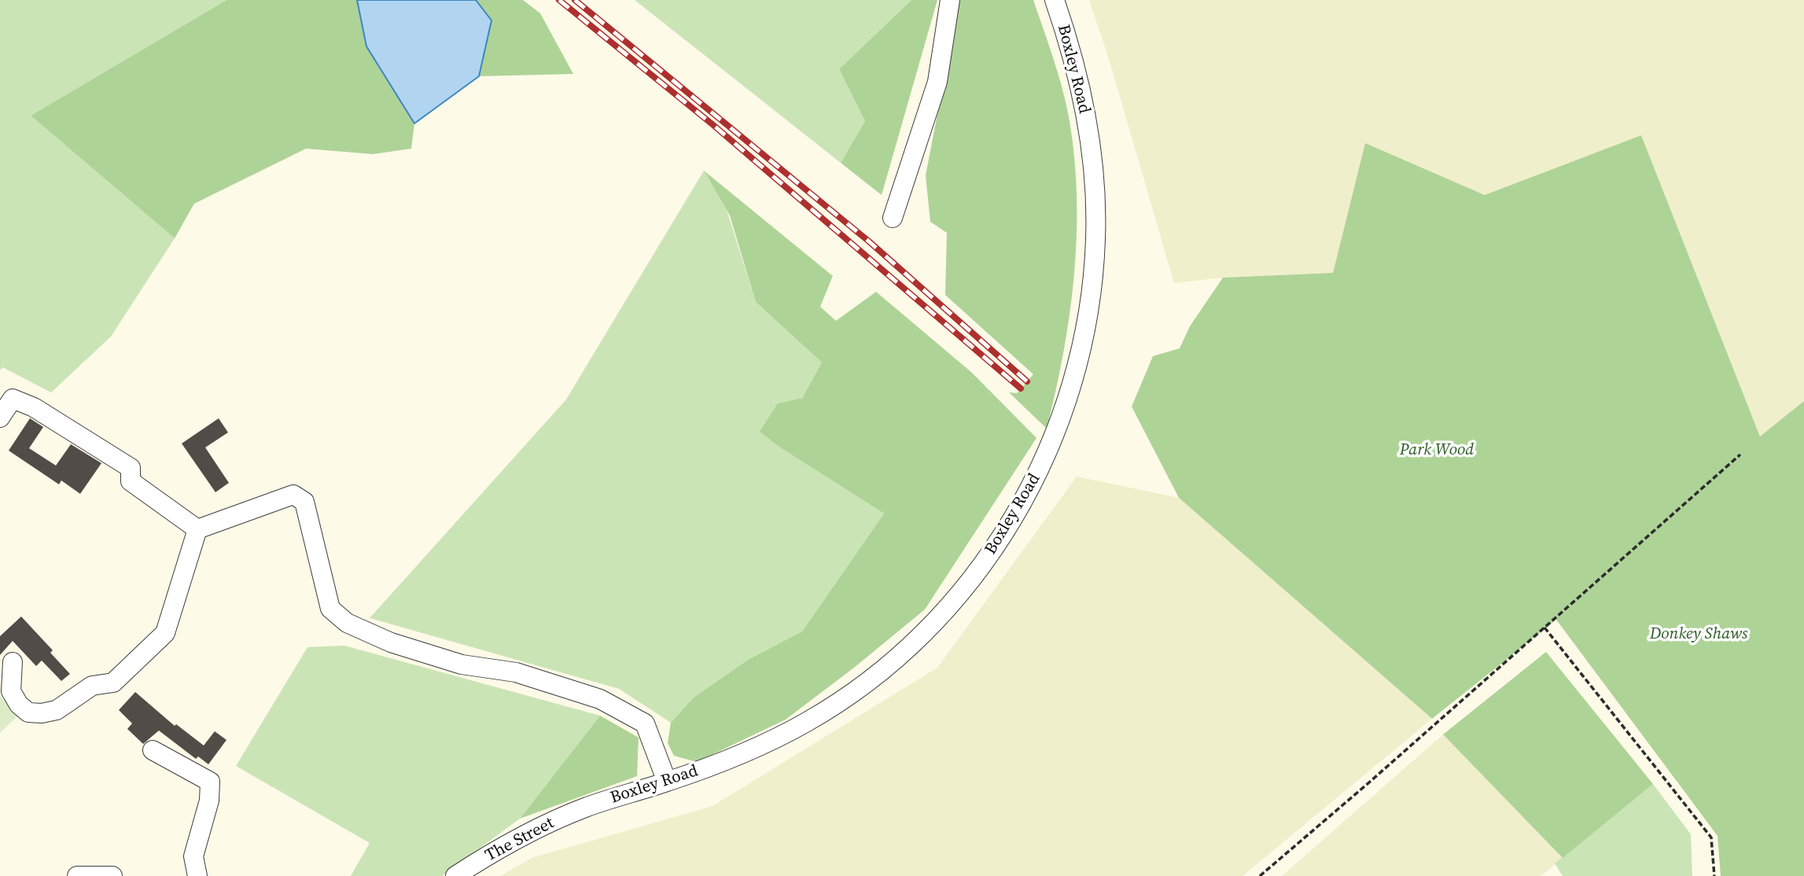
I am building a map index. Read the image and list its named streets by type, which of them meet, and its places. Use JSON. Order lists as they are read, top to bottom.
{
  "streets": {
    "street": ["Boxley Road", "The Street"]
  },
  "crossings": [
    ["Boxley Road", "The Street"]
  ],
  "parks": ["Park Wood", "Donkey Shaws"]
}
